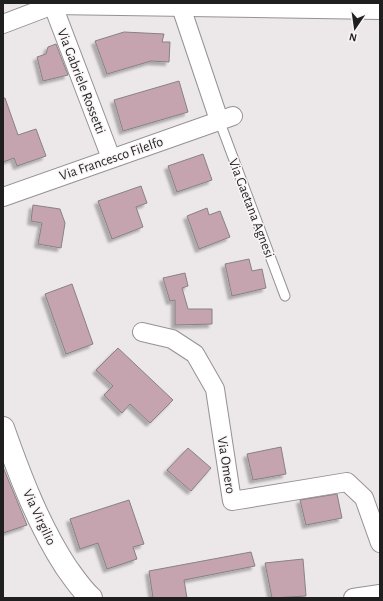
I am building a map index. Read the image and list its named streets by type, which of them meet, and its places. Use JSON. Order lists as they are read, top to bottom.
{
  "streets": {
    "main road": ["Via Virgilio"],
    "street": [
      "Via Gabriele Rossetti",
      "Via Francesco Filelfo",
      "Via Gaetana Agnesi",
      "Via Omero"
    ]
  },
  "crossings": [
    ["Via Gabriele Rossetti", "Via Francesco Filelfo"],
    ["Via Francesco Filelfo", "Via Gaetana Agnesi"]
  ],
  "north": "bottom"
}
